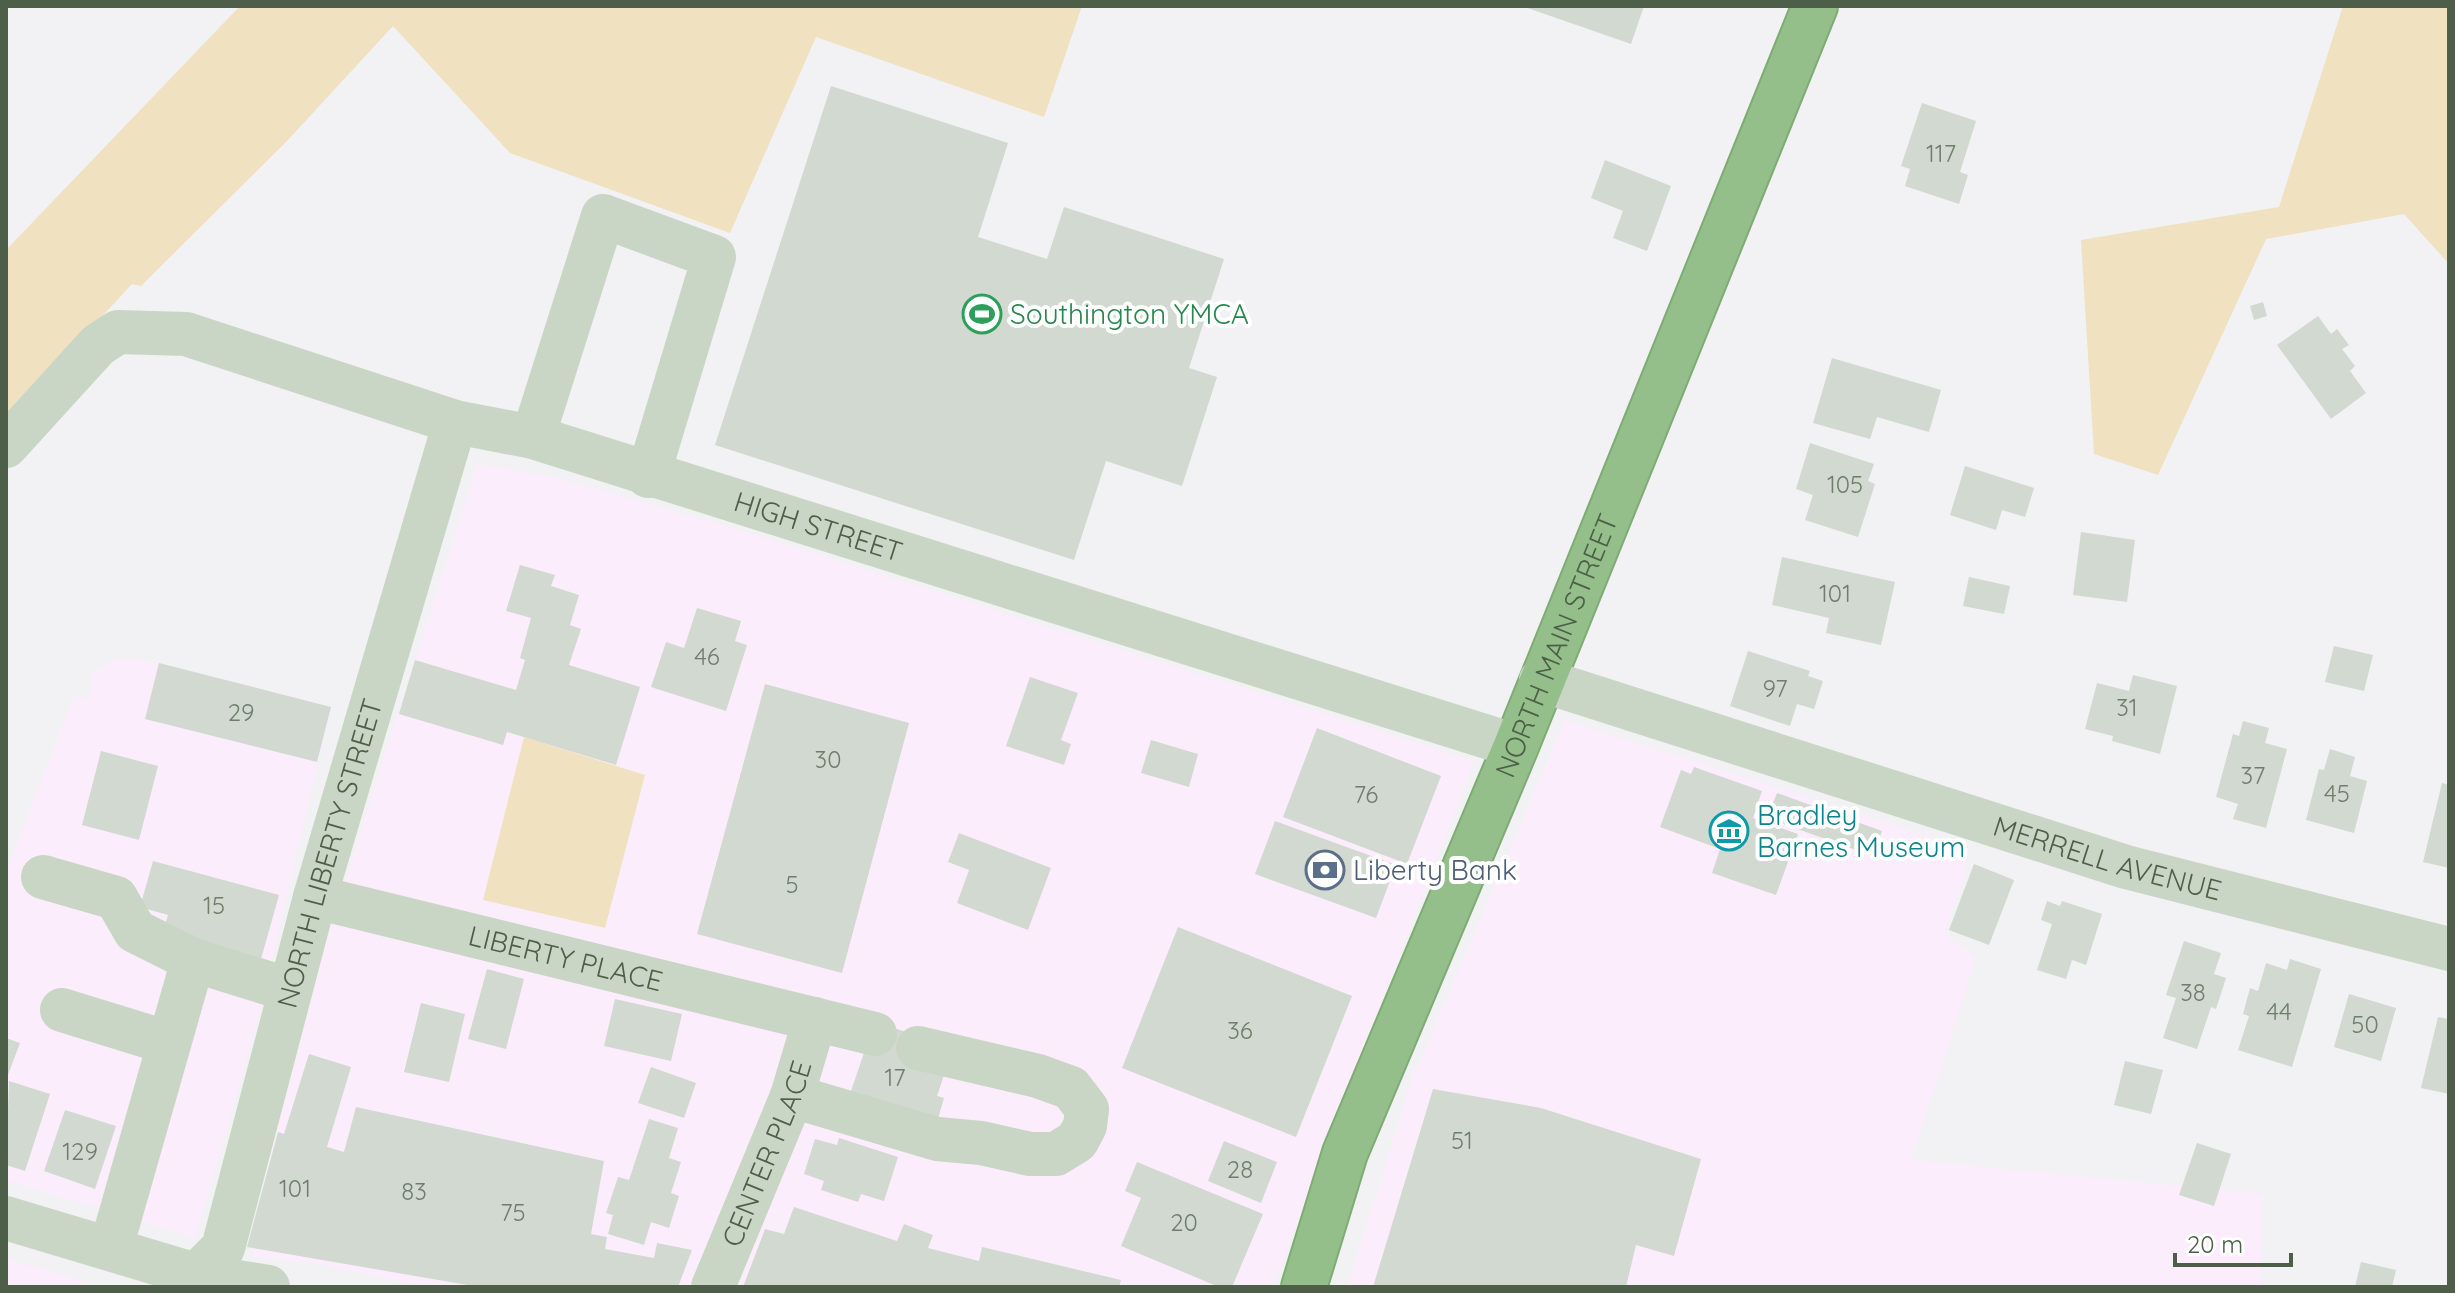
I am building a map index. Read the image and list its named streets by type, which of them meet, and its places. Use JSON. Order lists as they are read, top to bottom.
{
  "streets": {
    "highway": ["NORTH MAIN STREET"],
    "street": [
      "HIGH STREET",
      "NORTH LIBERTY STREET",
      "MERRELL AVENUE",
      "LIBERTY PLACE",
      "CENTER PLACE"
    ]
  },
  "crossings": [
    ["HIGH STREET", "NORTH MAIN STREET"],
    ["HIGH STREET", "NORTH LIBERTY STREET"],
    ["NORTH MAIN STREET", "MERRELL AVENUE"],
    ["NORTH LIBERTY STREET", "LIBERTY PLACE"],
    ["LIBERTY PLACE", "CENTER PLACE"]
  ],
  "places": {
    "sports": ["Southington YMCA"],
    "museum": ["Bradley Barnes Museum"],
    "bank": ["Liberty Bank"]
  },
  "house_numbers": [
    "117",
    "105",
    "101",
    "46",
    "97",
    "31",
    "29",
    "30",
    "37",
    "45",
    "76",
    "5",
    "15",
    "38",
    "44",
    "50",
    "36",
    "17",
    "51",
    "129",
    "28",
    "101",
    "83",
    "75",
    "20"
  ],
  "scale_bar": "20 m"
}
